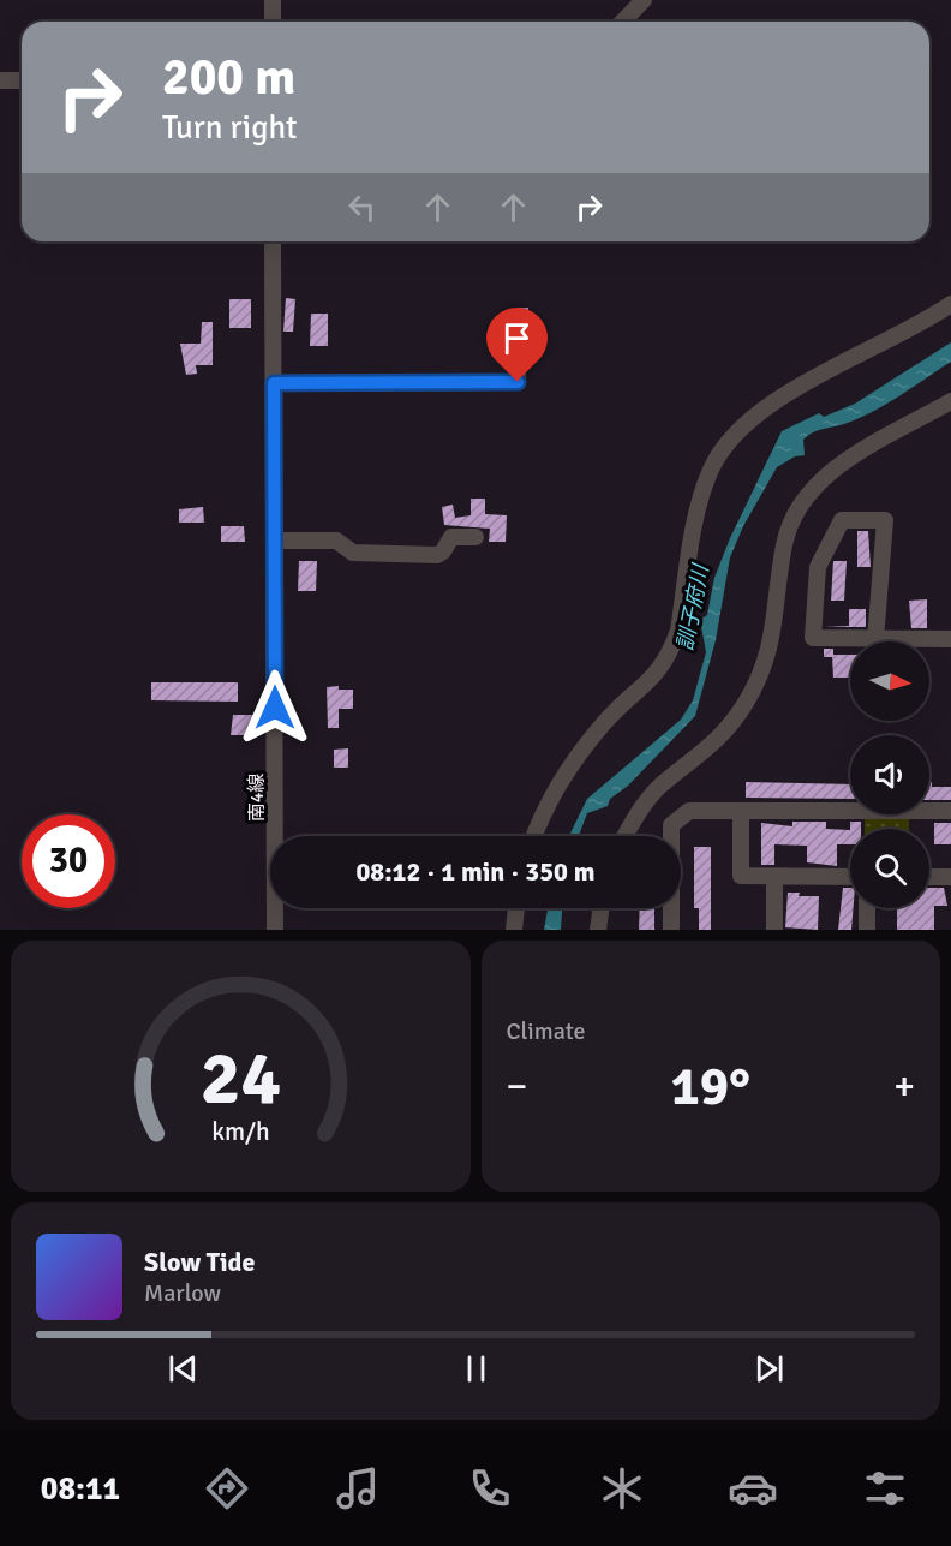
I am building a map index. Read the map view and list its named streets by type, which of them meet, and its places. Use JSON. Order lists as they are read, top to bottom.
{
  "streets": {
    "street": ["南4線"]
  },
  "water": ["訓子府川"],
  "north": "right",
  "page": {
    "turn": ["200 m", "Turn right"],
    "limit": "30",
    "trip": "08:12 · 1 min · 350 m",
    "tile": "Climate",
    "heat": ["−", "19°", "+"],
    "song": ["Slow Tide", "Marlow"],
    "tabs": "08:11",
    "gauge": ["24", "km/h"]
  }
}
